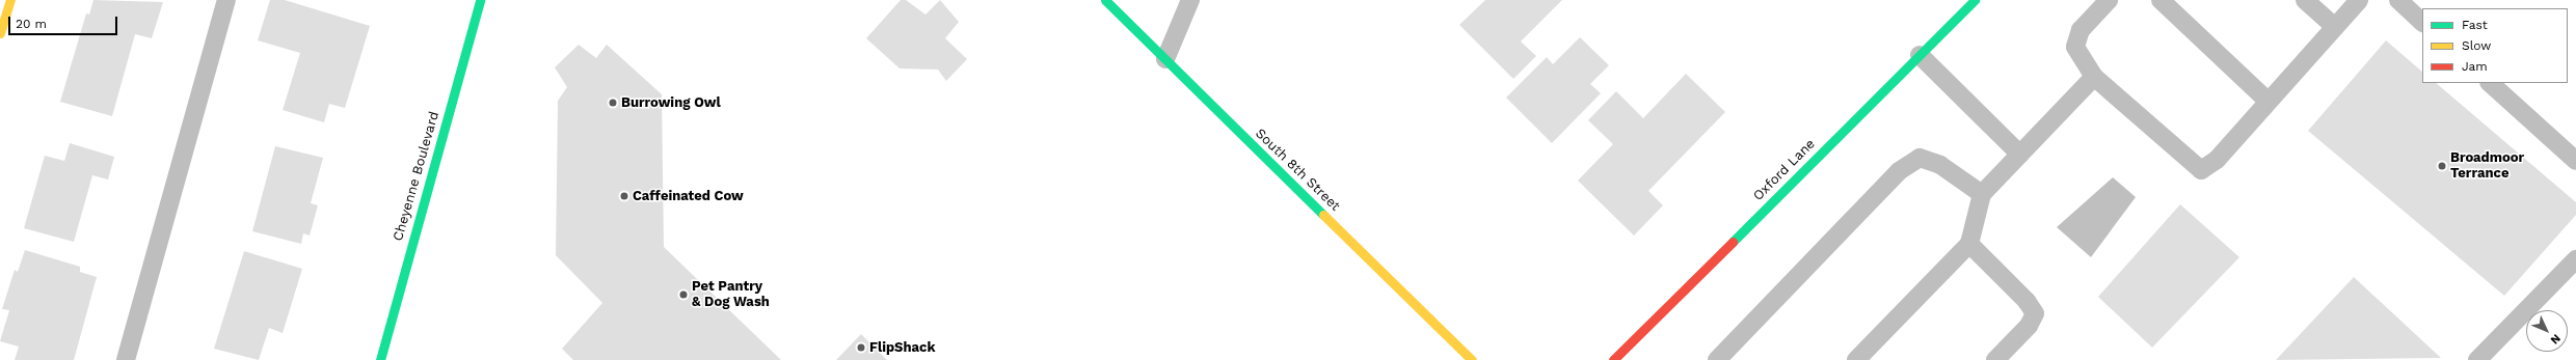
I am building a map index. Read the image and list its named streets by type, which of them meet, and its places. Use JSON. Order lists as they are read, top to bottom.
{
  "streets": {
    "main road": ["South 8th Street", "Oxford Lane", "Cheyenne Boulevard"]
  },
  "places": [
    "Burrowing Owl",
    "Broadmoor Terrance",
    "Caffeinated Cow",
    "Pet Pantry & Dog Wash",
    "FlipShack"
  ],
  "legend": ["Fast", "Slow", "Jam"],
  "scale_bar": "20 m",
  "north": "bottom right"
}
